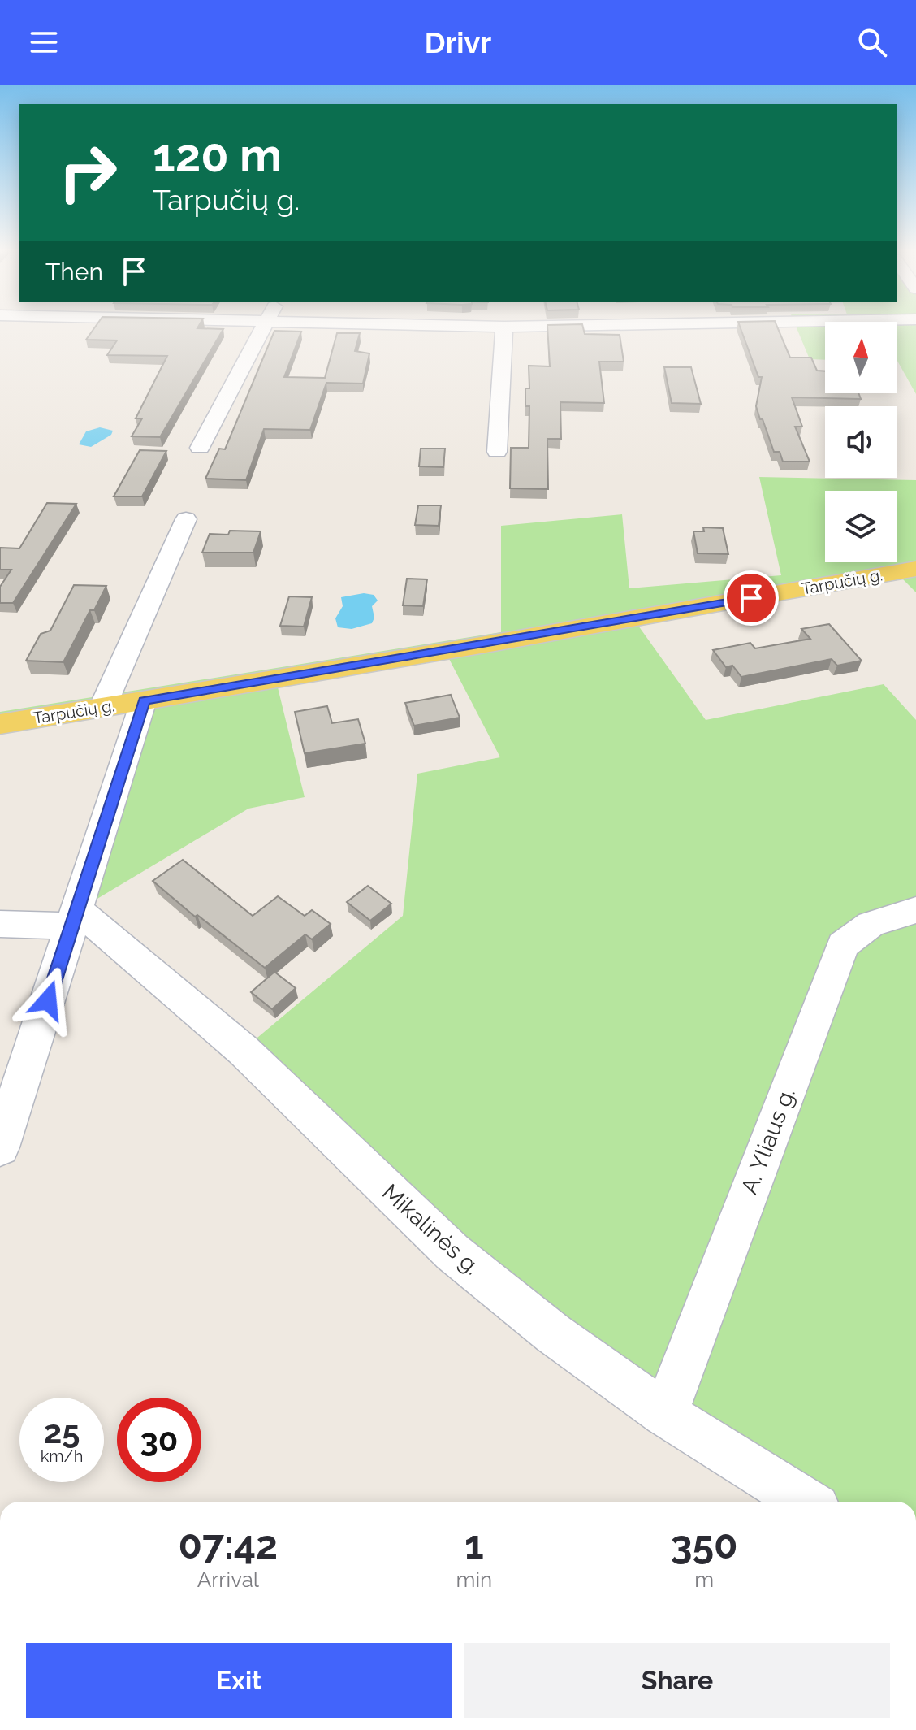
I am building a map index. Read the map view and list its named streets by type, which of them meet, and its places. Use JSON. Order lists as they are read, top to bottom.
{
  "streets": {
    "main road": ["Tarpučių g."],
    "street": ["A. Yliaus g.", "Mikalinės g."]
  },
  "crossings": [
    ["A. Yliaus g.", "Mikalinės g."]
  ],
  "north": "top",
  "page": {
    "header": "Drivr",
    "turn": ["120 m", "Tarpučių g."],
    "then": "Then",
    "speed": "25 km/h",
    "limit": "30",
    "eta": [
      "07:42",
      "Arrival",
      "1",
      "min",
      "350",
      "m"
    ],
    "buttons": ["Exit", "Share"]
  }
}
